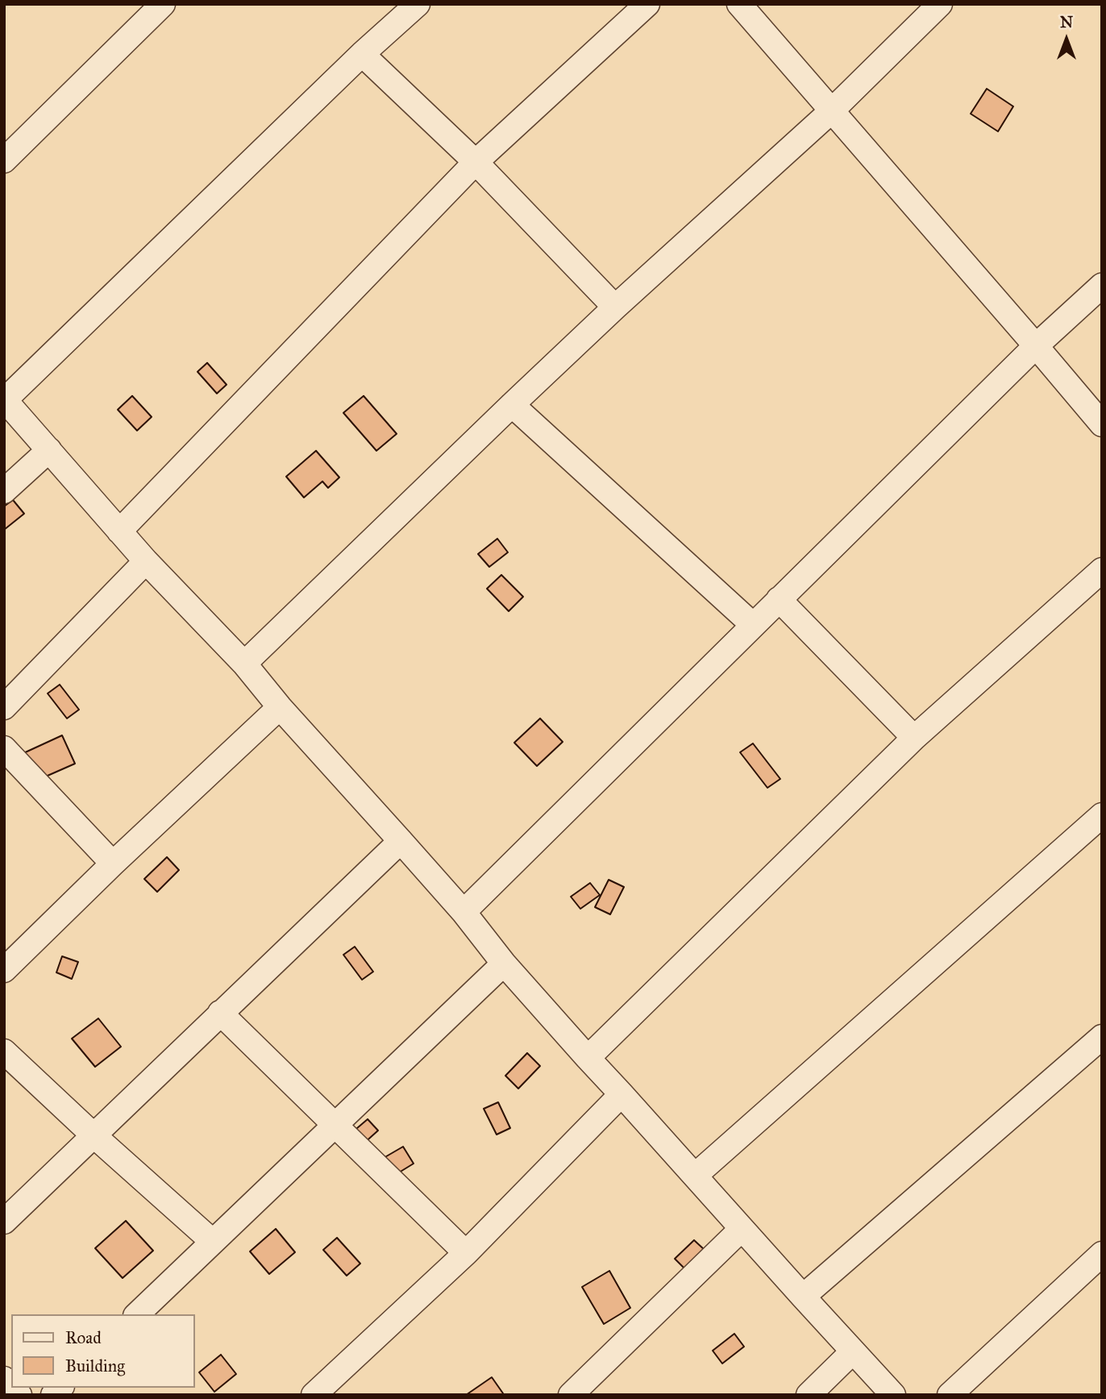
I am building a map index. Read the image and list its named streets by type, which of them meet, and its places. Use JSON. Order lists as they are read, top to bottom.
{
  "legend": ["Road", "Building"],
  "north": "top"
}
